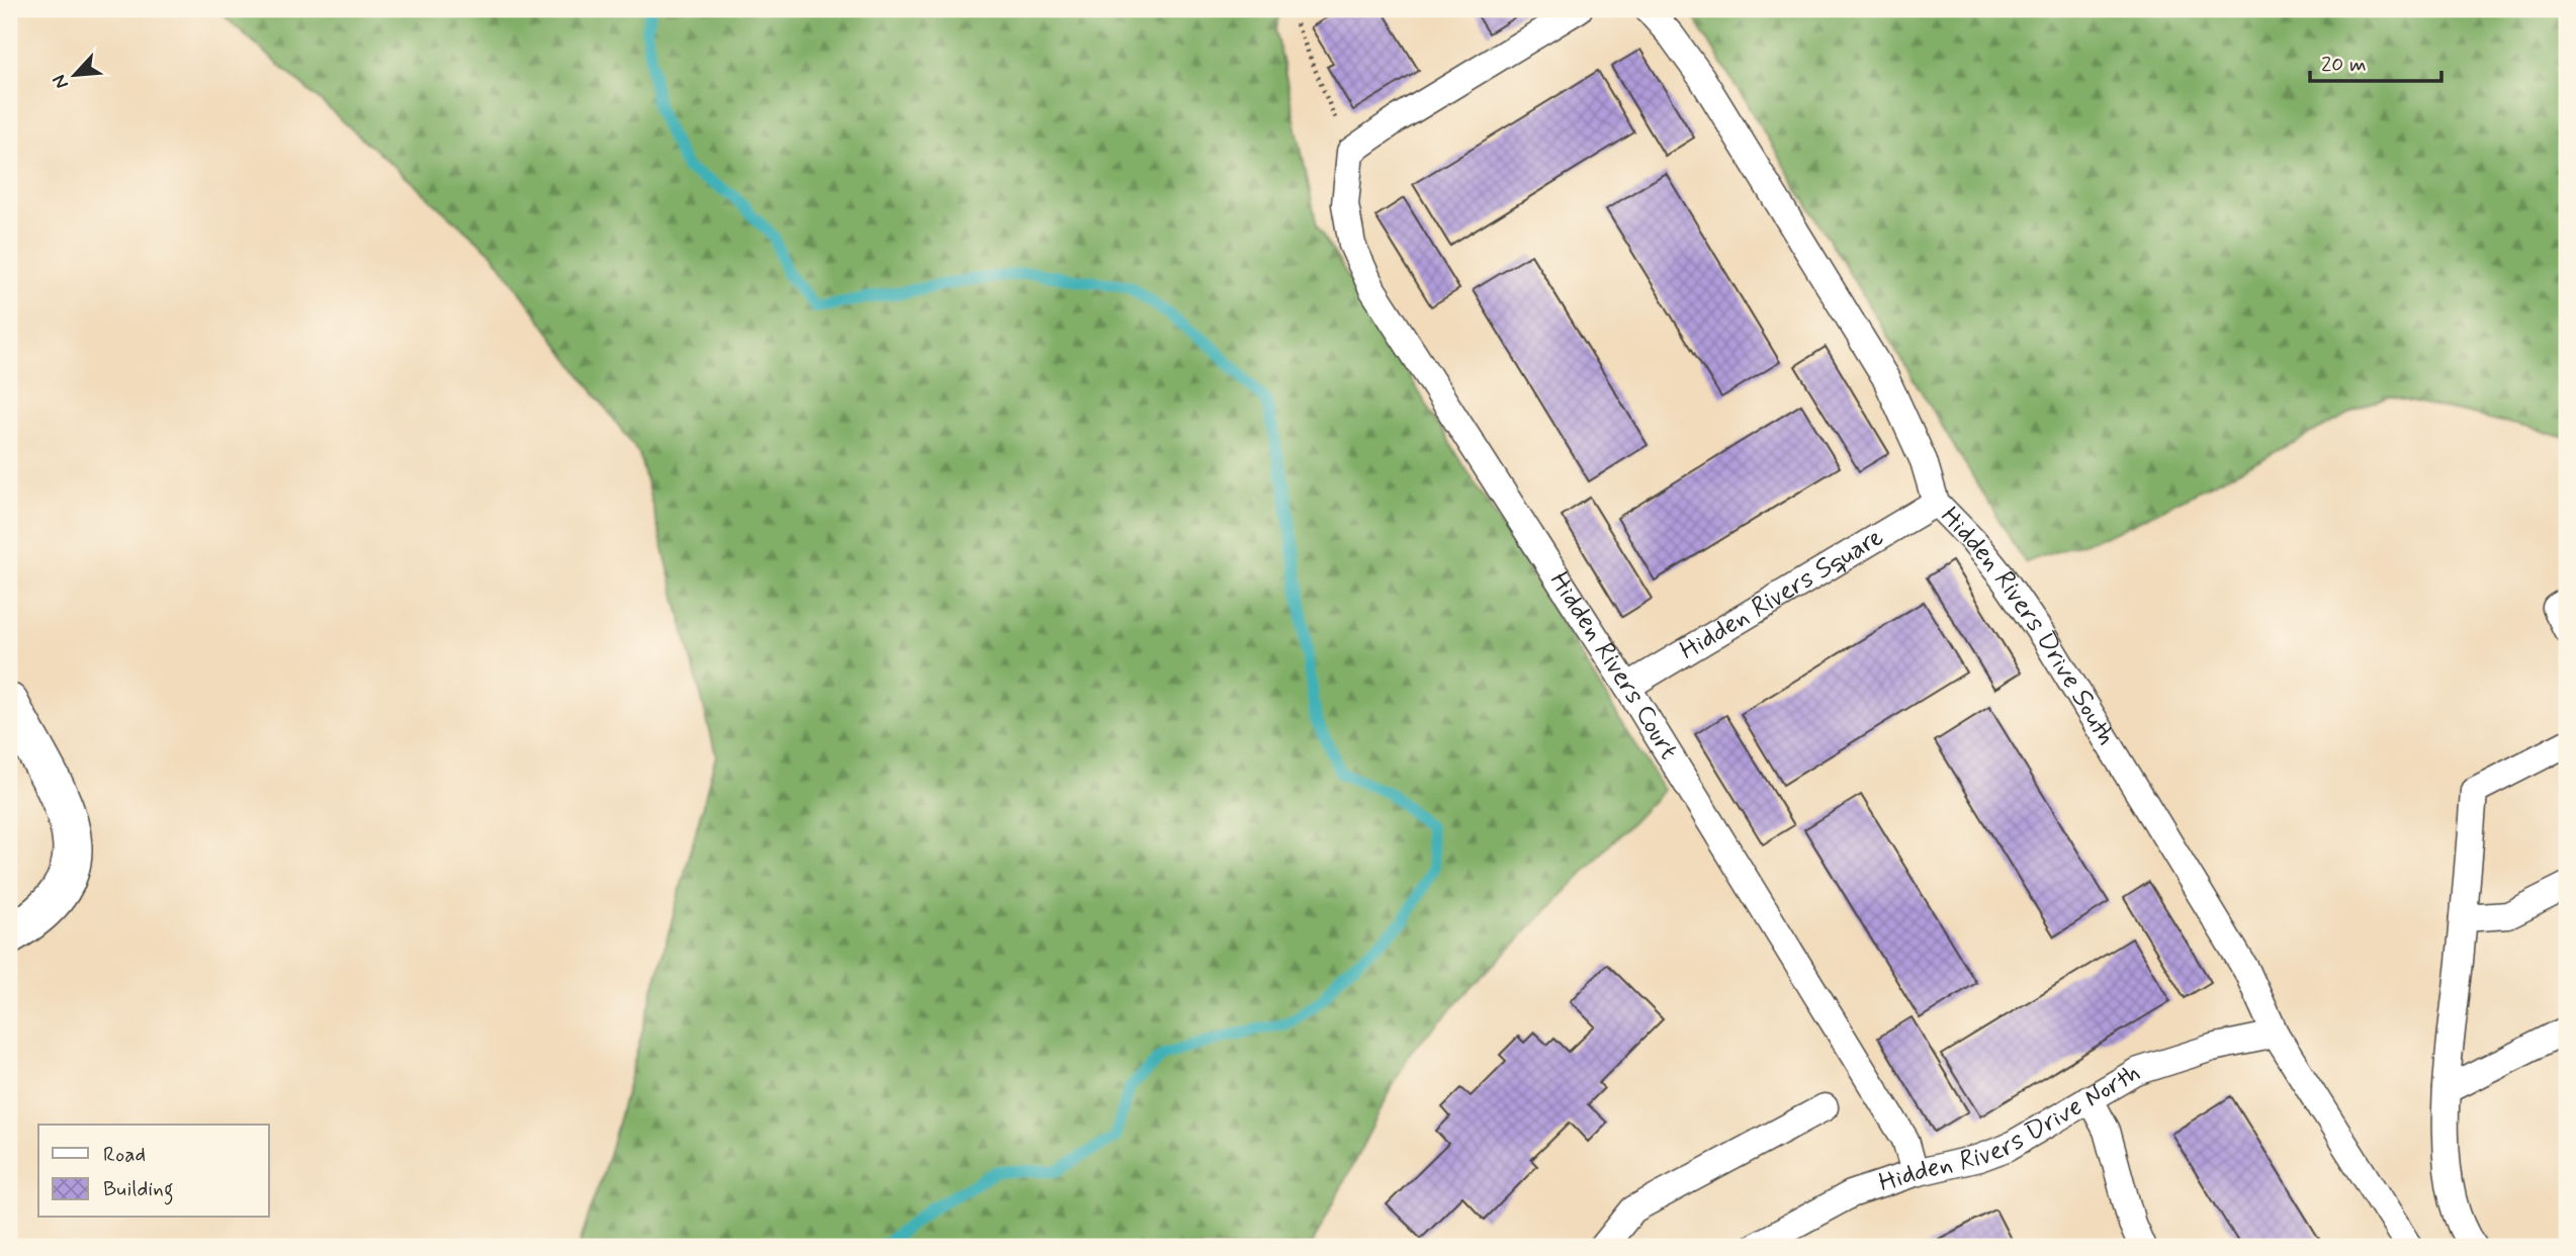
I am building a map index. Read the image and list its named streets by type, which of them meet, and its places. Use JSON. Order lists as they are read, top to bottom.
{
  "streets": {
    "lane": [
      "Hidden Rivers Square",
      "Hidden Rivers Drive South",
      "Hidden Rivers Court",
      "Hidden Rivers Drive North"
    ]
  },
  "crossings": [
    ["Hidden Rivers Square", "Hidden Rivers Drive South"],
    ["Hidden Rivers Square", "Hidden Rivers Court"],
    ["Hidden Rivers Drive South", "Hidden Rivers Drive North"],
    ["Hidden Rivers Court", "Hidden Rivers Drive North"]
  ],
  "legend": ["Road", "Building"],
  "scale_bar": "20 m",
  "north": "bottom left"
}
